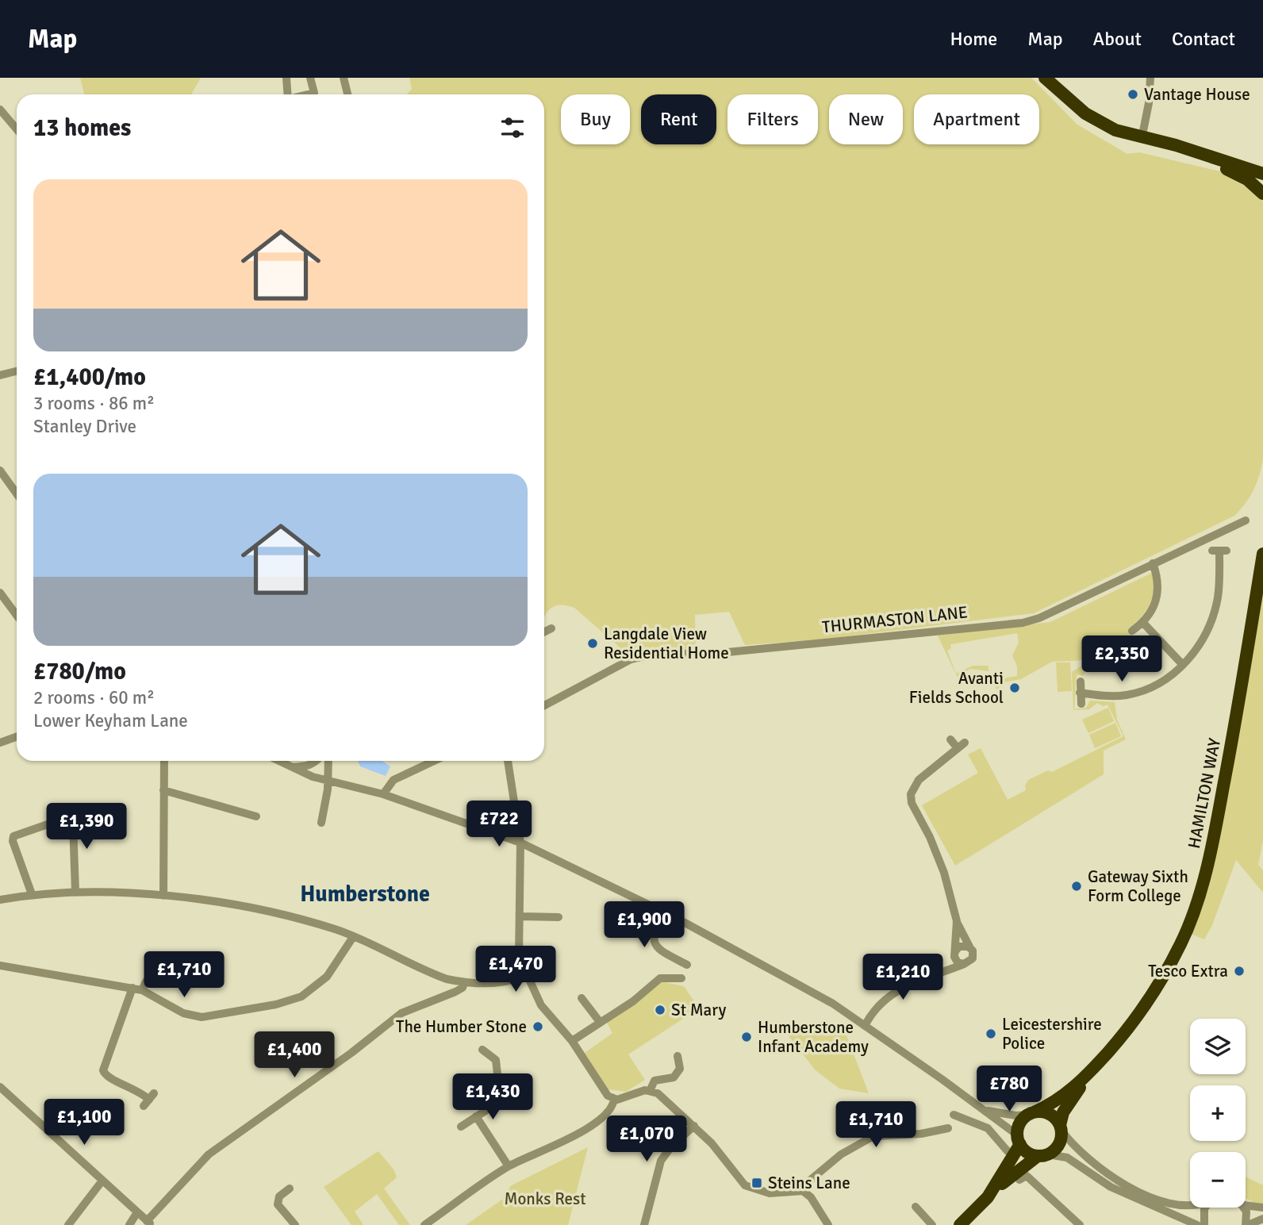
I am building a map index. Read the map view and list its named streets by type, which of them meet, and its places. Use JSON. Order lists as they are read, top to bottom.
{
  "streets": {
    "highway": ["HAMILTON WAY"],
    "street": ["THURMASTON LANE"]
  },
  "districts": ["Humberstone"],
  "parks": ["Monks Rest"],
  "places": {
    "other": [
      "Vantage House",
      "Langdale View Residential Home",
      "Avanti Fields School",
      "Gateway Sixth Form College",
      "Tesco Extra",
      "St Mary",
      "The Humber Stone",
      "Leicestershire Police",
      "Humberstone Infant Academy"
    ],
    "transit": ["Steins Lane"]
  },
  "page": {
    "header": "Map",
    "nav": [
      "Home",
      "Map",
      "About",
      "Contact"
    ],
    "chip": [
      "Buy",
      "Rent",
      "Filters",
      "New",
      "Apartment"
    ],
    "heading": "13 homes",
    "list": [
      {
        "name": "£1,400/mo",
        "note": "3 rooms · 86 m² · Stanley Drive"
      },
      {
        "name": "£780/mo",
        "note": "2 rooms · 60 m² · Lower Keyham Lane"
      }
    ],
    "price": [
      "£2,350",
      "£722",
      "£1,390",
      "£1,900",
      "£1,470",
      "£1,710",
      "£1,210",
      "£1,400",
      "£780",
      "£1,430",
      "£1,100",
      "£1,710",
      "£1,070"
    ],
    "map_buttons": ["+", "−"]
  }
}
